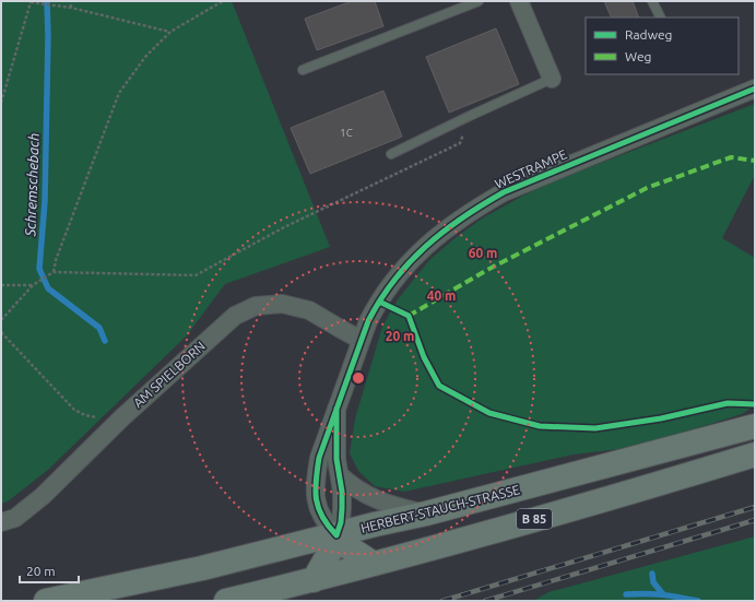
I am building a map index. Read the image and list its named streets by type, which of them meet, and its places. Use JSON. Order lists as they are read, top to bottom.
{
  "streets": {
    "main road": ["HERBERT-STAUCH-STRASSE", "B 85"],
    "street": ["WESTRAMPE", "AM SPIELBORN"]
  },
  "crossings": [
    ["WESTRAMPE", "AM SPIELBORN"],
    ["WESTRAMPE", "HERBERT-STAUCH-STRASSE"]
  ],
  "water": ["Schremschebach"],
  "house_numbers": ["1C"],
  "legend": ["Radweg", "Weg"],
  "scale_bar": "20 m",
  "rings": ["60 m", "40 m", "20 m"]
}
